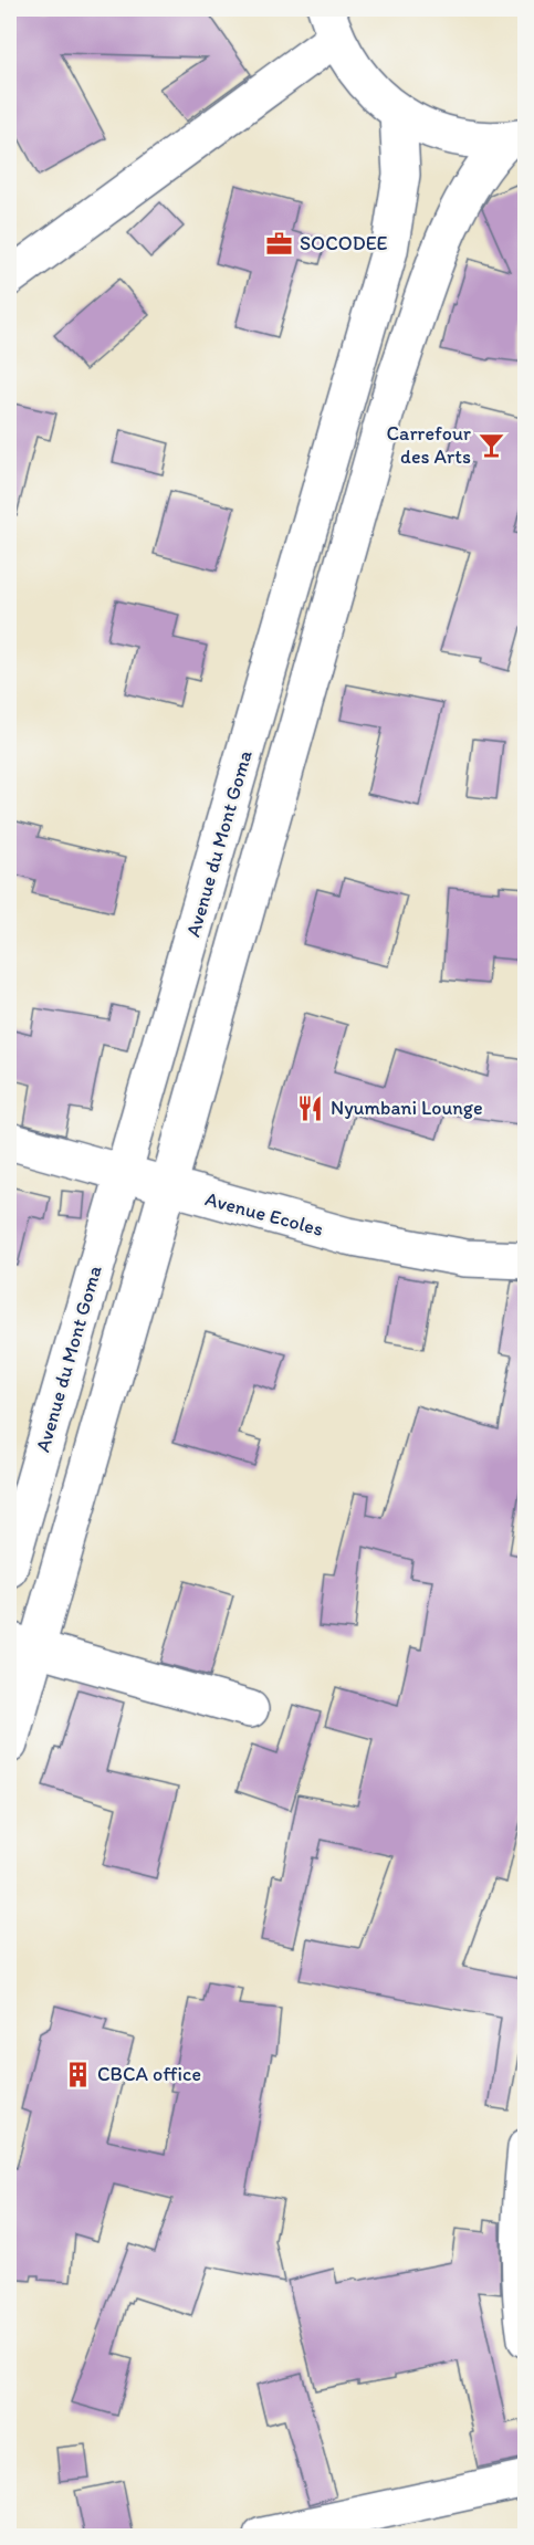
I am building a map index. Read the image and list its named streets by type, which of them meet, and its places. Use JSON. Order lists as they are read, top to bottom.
{
  "streets": {
    "street": ["Avenue du Mont Goma", "Avenue Ecoles"]
  },
  "crossings": [
    ["Avenue du Mont Goma", "Avenue Ecoles"]
  ],
  "places": {
    "office": ["SOCODEE"],
    "bar": ["Carrefour des Arts"],
    "restaurant": ["Nyumbani Lounge"],
    "building": ["CBCA office"]
  }
}
